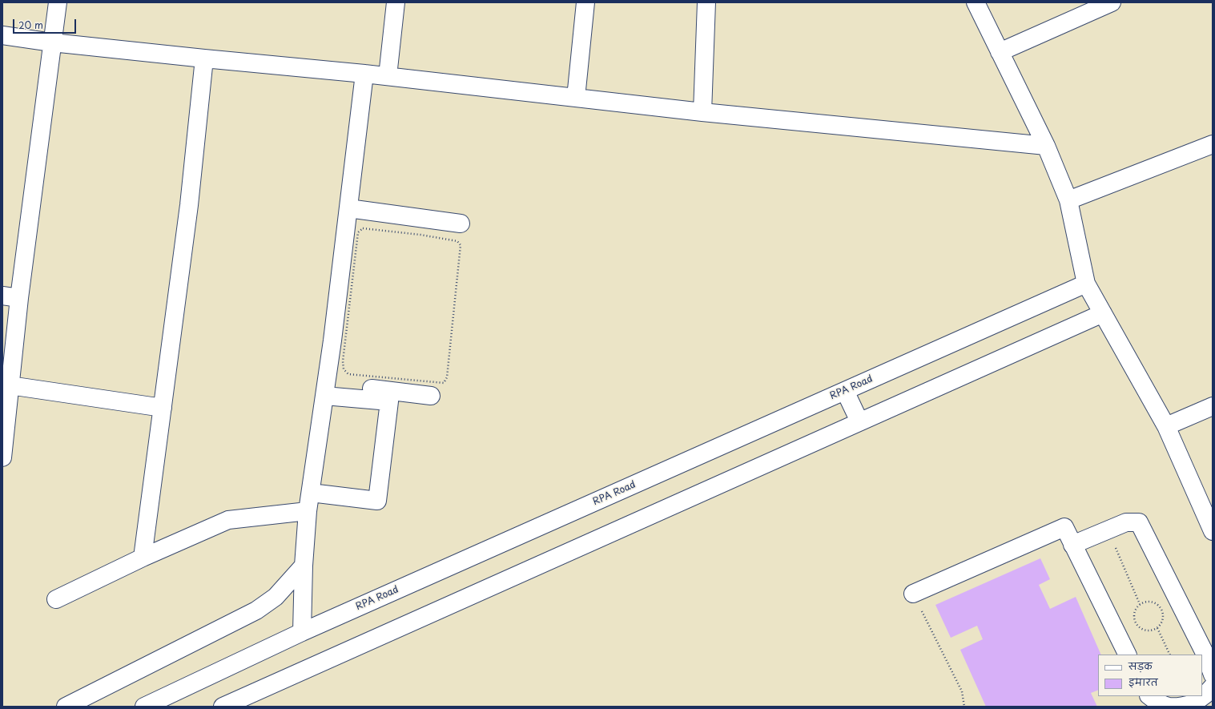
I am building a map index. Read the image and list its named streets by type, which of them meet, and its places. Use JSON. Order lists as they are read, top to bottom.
{
  "streets": {
    "street": ["RPA Road"]
  },
  "legend": ["सड़क", "इमारत"],
  "scale_bar": "20 m"
}
